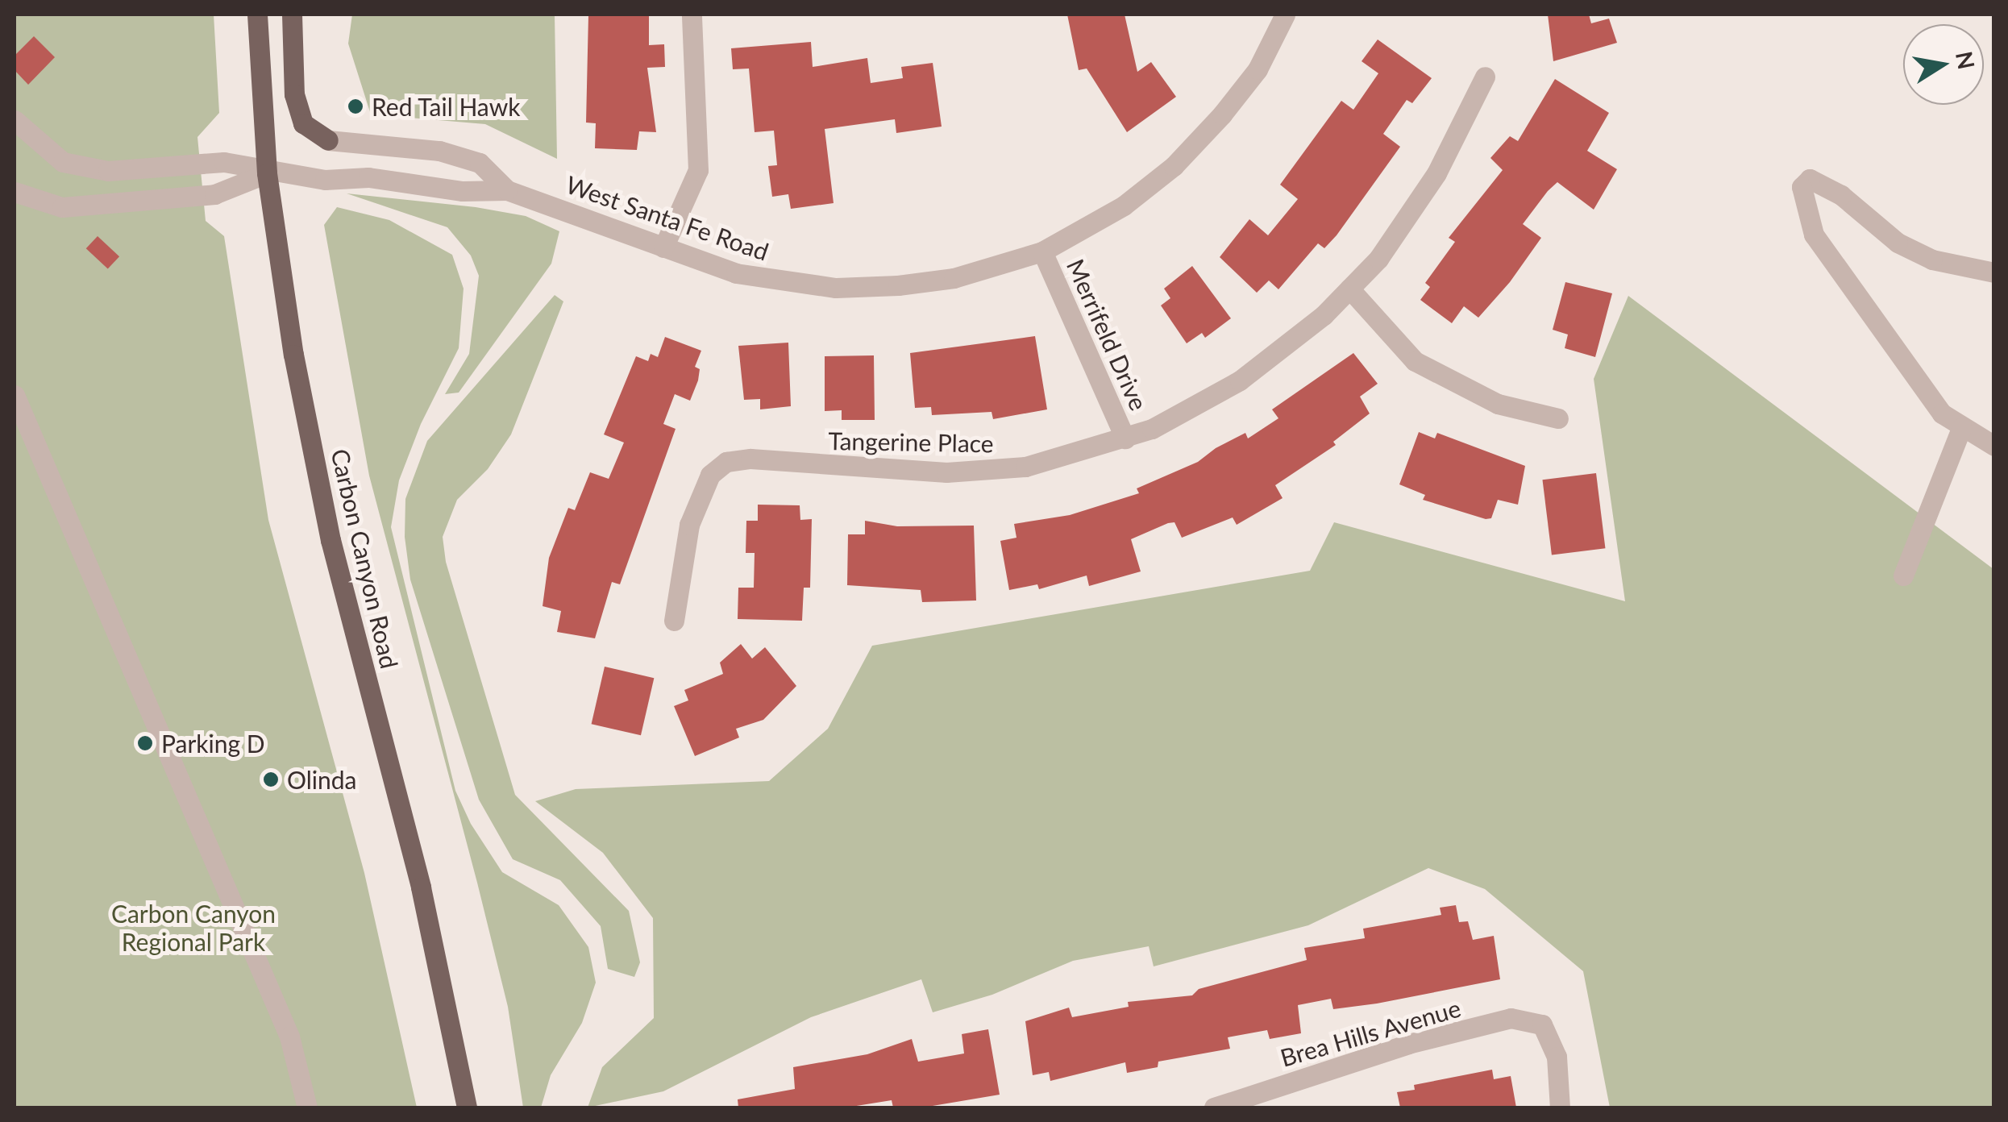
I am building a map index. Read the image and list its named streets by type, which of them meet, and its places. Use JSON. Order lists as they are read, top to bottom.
{
  "streets": {
    "main road": ["Carbon Canyon Road"],
    "street": [
      "West Santa Fe Road",
      "Merrifeld Drive",
      "Tangerine Place",
      "Brea Hills Avenue"
    ]
  },
  "crossings": [
    ["West Santa Fe Road", "Merrifeld Drive"],
    ["West Santa Fe Road", "Carbon Canyon Road"],
    ["Merrifeld Drive", "Tangerine Place"]
  ],
  "parks": ["Carbon Canyon Regional Park"],
  "places": ["Red Tail Hawk", "Parking D", "Olinda"],
  "north": "right"
}
